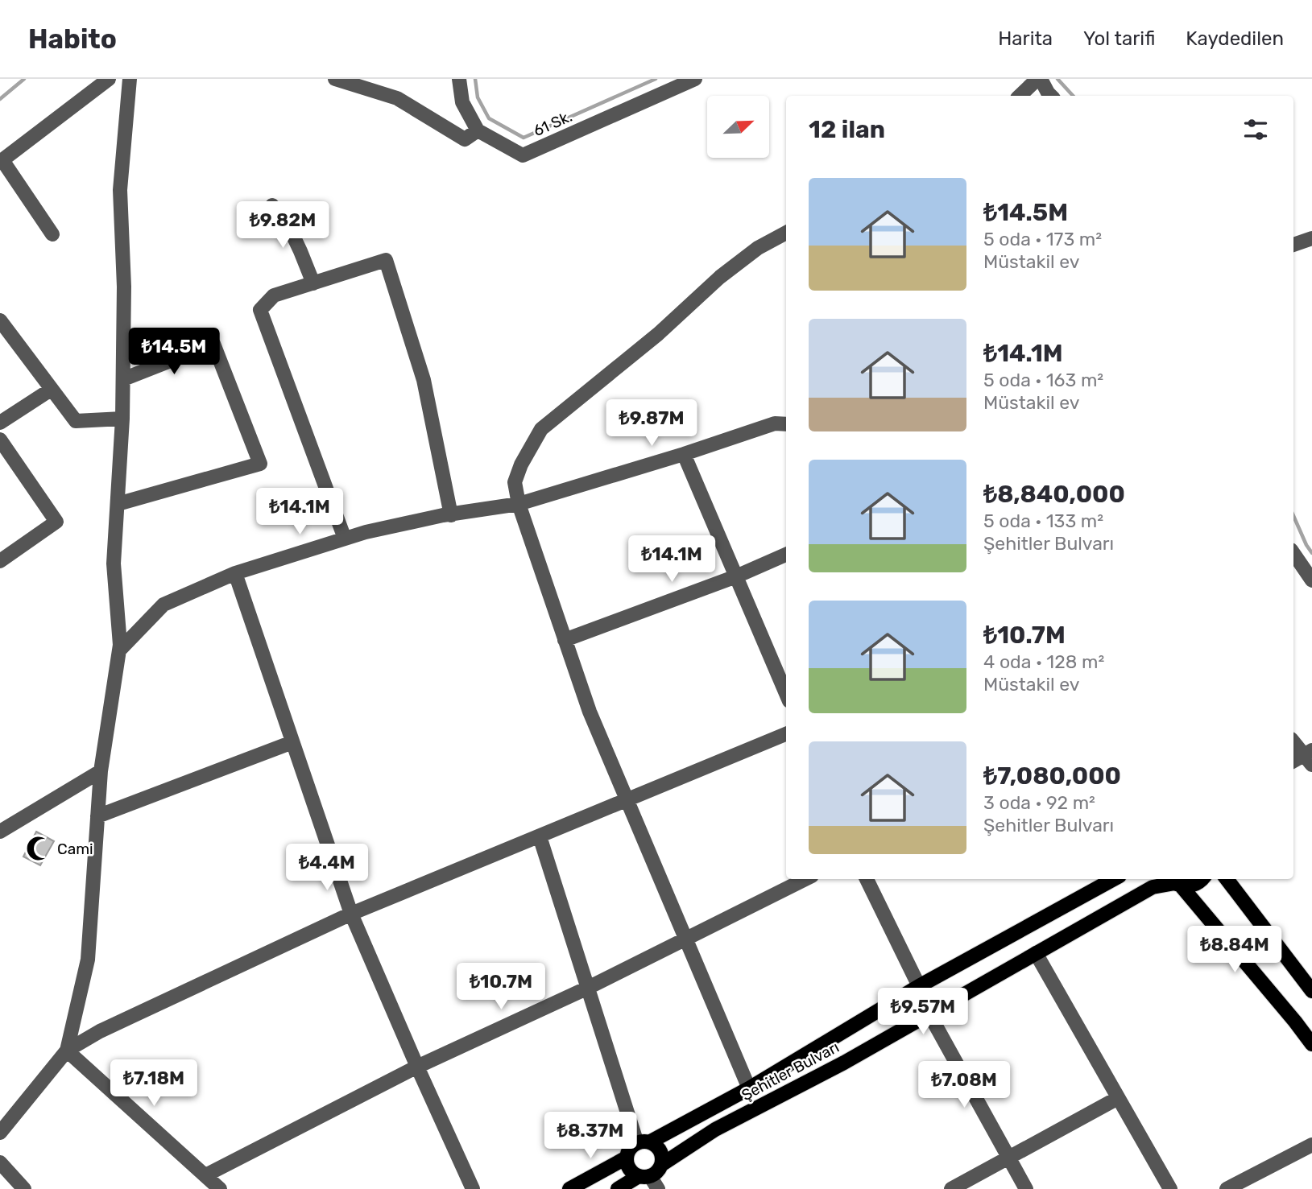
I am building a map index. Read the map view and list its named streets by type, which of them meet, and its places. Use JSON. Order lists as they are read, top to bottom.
{
  "streets": {
    "main road": ["Şehitler Bulvarı"],
    "street": ["61 Sk."]
  },
  "places": {
    "mosque": ["Cami"]
  },
  "north": "top right",
  "page": {
    "header": "Habito",
    "nav": ["Harita", "Yol tarifi", "Kaydedilen"],
    "heading": "12 ilan",
    "list": [
      {
        "name": "₺14.5M",
        "note": "5 oda · 173 m² · Müstakil ev"
      },
      {
        "name": "₺14.1M",
        "note": "5 oda · 163 m² · Müstakil ev"
      },
      {
        "name": "₺8,840,000",
        "note": "5 oda · 133 m² · Şehitler Bulvarı"
      },
      {
        "name": "₺10.7M",
        "note": "4 oda · 128 m² · Müstakil ev"
      },
      {
        "name": "₺7,080,000",
        "note": "3 oda · 92 m² · Şehitler Bulvarı"
      }
    ],
    "price": [
      "₺9.82M",
      "₺14.5M",
      "₺9.87M",
      "₺14.1M",
      "₺14.1M",
      "₺4.4M",
      "₺8.84M",
      "₺10.7M",
      "₺9.57M",
      "₺7.18M",
      "₺7.08M",
      "₺8.37M"
    ]
  }
}
